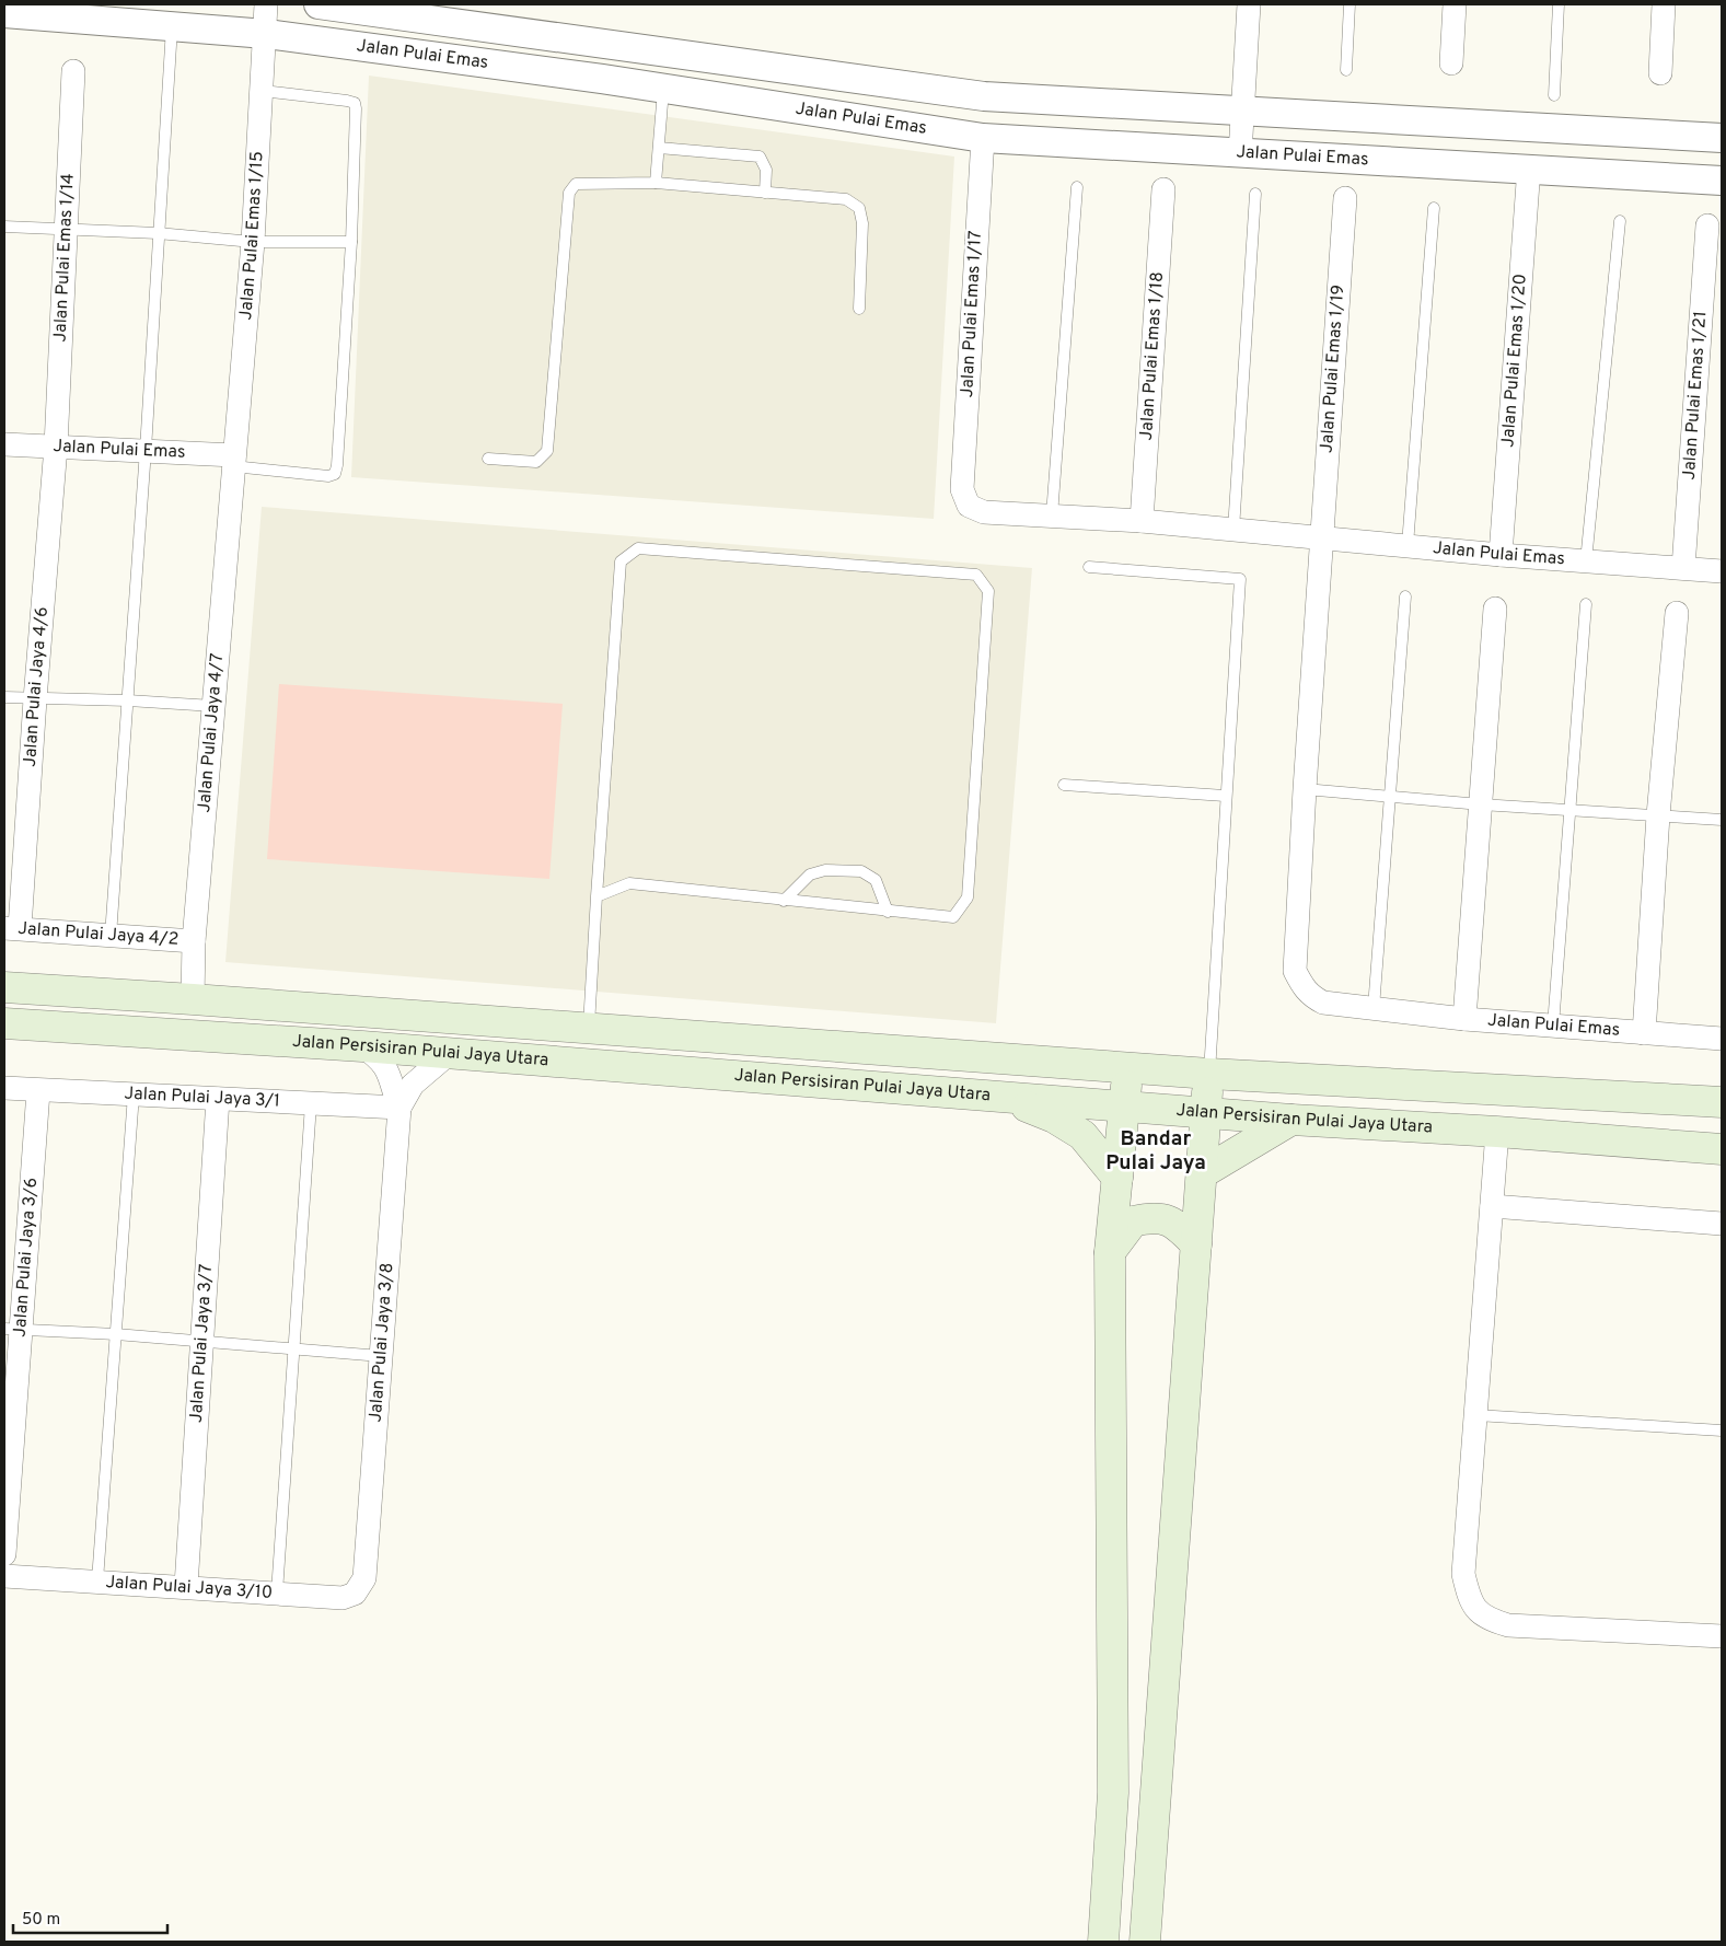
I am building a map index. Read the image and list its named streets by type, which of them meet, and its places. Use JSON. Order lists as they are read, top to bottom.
{
  "streets": {
    "main road": ["Jalan Persisiran Pulai Jaya Utara"],
    "street": [
      "Jalan Pulai Emas",
      "Jalan Pulai Emas 1/15",
      "Jalan Pulai Emas 1/14",
      "Jalan Pulai Emas 1/17",
      "Jalan Pulai Emas 1/18",
      "Jalan Pulai Emas 1/20",
      "Jalan Pulai Emas 1/19",
      "Jalan Pulai Emas 1/21",
      "Jalan Pulai Jaya 4/6",
      "Jalan Pulai Jaya 4/7",
      "Jalan Pulai Jaya 4/2",
      "Jalan Pulai Jaya 3/1",
      "Jalan Pulai Jaya 3/6",
      "Jalan Pulai Jaya 3/7",
      "Jalan Pulai Jaya 3/8",
      "Jalan Pulai Jaya 3/10"
    ]
  },
  "crossings": [
    ["Jalan Pulai Emas", "Jalan Pulai Emas 1/15"],
    ["Jalan Pulai Emas", "Jalan Pulai Emas 1/14"],
    ["Jalan Pulai Emas", "Jalan Pulai Emas 1/17"],
    ["Jalan Pulai Emas", "Jalan Pulai Emas 1/18"],
    ["Jalan Pulai Emas", "Jalan Pulai Emas 1/20"],
    ["Jalan Pulai Emas", "Jalan Pulai Emas 1/19"],
    ["Jalan Pulai Emas", "Jalan Pulai Emas 1/21"],
    ["Jalan Pulai Emas", "Jalan Pulai Jaya 4/6"],
    ["Jalan Pulai Emas", "Jalan Pulai Jaya 4/7"],
    ["Jalan Pulai Emas 1/15", "Jalan Pulai Jaya 4/7"],
    ["Jalan Pulai Emas 1/14", "Jalan Pulai Jaya 4/6"],
    ["Jalan Pulai Jaya 4/6", "Jalan Pulai Jaya 4/2"],
    ["Jalan Pulai Jaya 4/7", "Jalan Pulai Jaya 4/2"],
    ["Jalan Pulai Jaya 4/7", "Jalan Persisiran Pulai Jaya Utara"],
    ["Jalan Pulai Jaya 3/1", "Jalan Pulai Jaya 3/6"],
    ["Jalan Pulai Jaya 3/1", "Jalan Pulai Jaya 3/7"],
    ["Jalan Pulai Jaya 3/1", "Jalan Pulai Jaya 3/8"],
    ["Jalan Pulai Jaya 3/7", "Jalan Pulai Jaya 3/10"],
    ["Jalan Pulai Jaya 3/8", "Jalan Pulai Jaya 3/10"]
  ],
  "districts": ["Bandar Pulai Jaya"],
  "scale_bar": "50 m"
}
